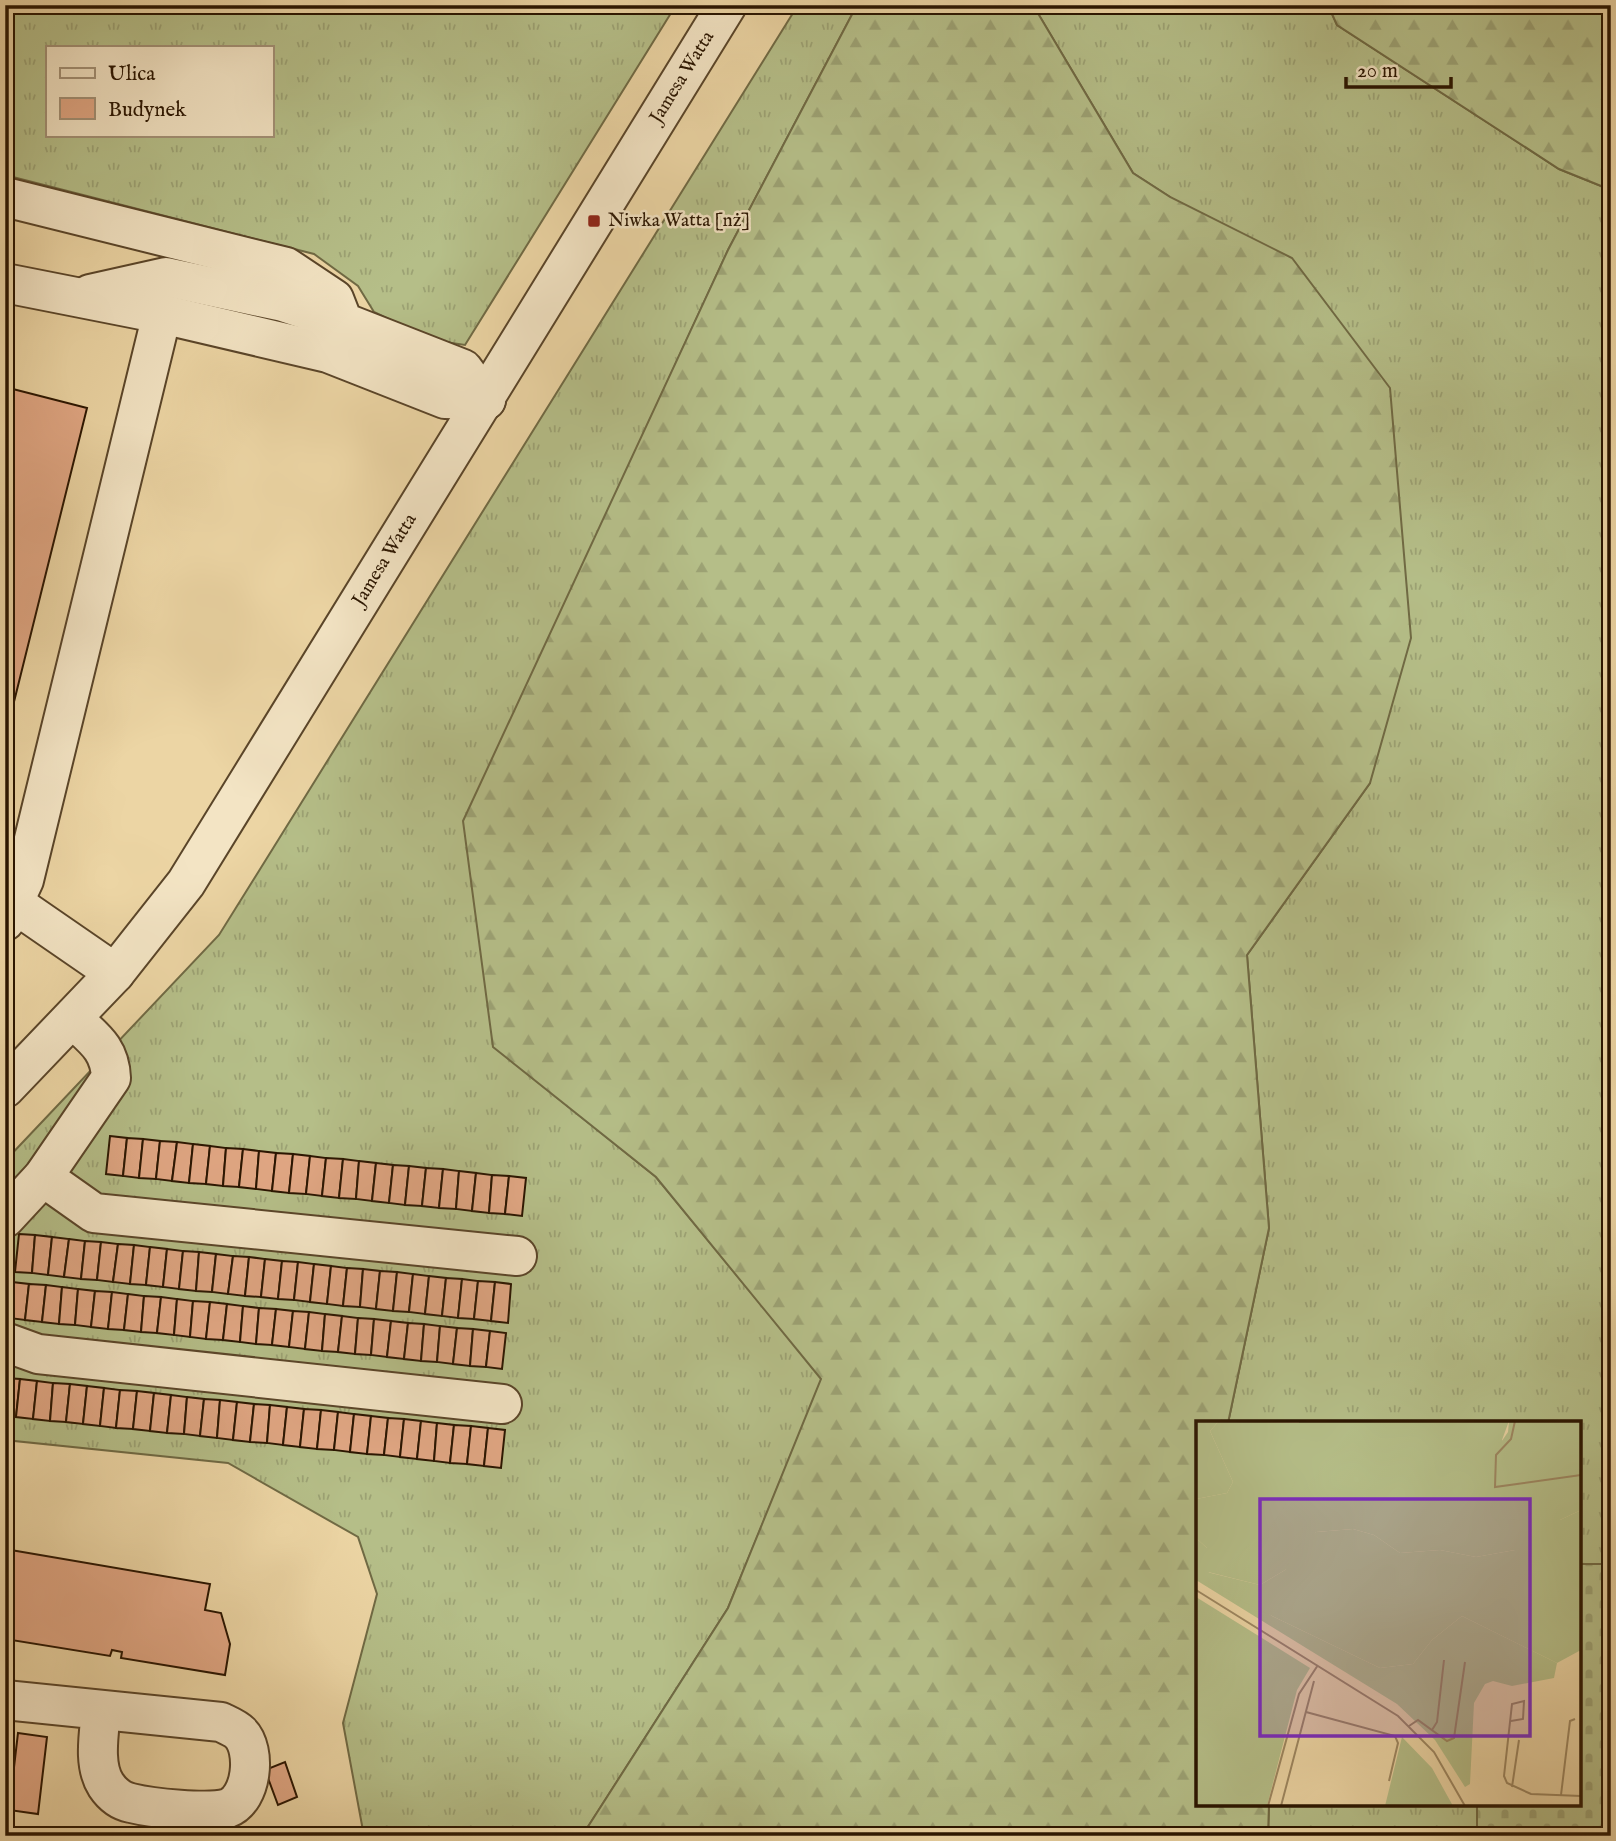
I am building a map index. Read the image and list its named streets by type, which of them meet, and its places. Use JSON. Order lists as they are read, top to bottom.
{
  "streets": {
    "street": ["Jamesa Watta"]
  },
  "places": {
    "transit": ["Niwka Watta [nż]"]
  },
  "legend": ["Ulica", "Budynek"],
  "scale_bar": "20 m"
}
